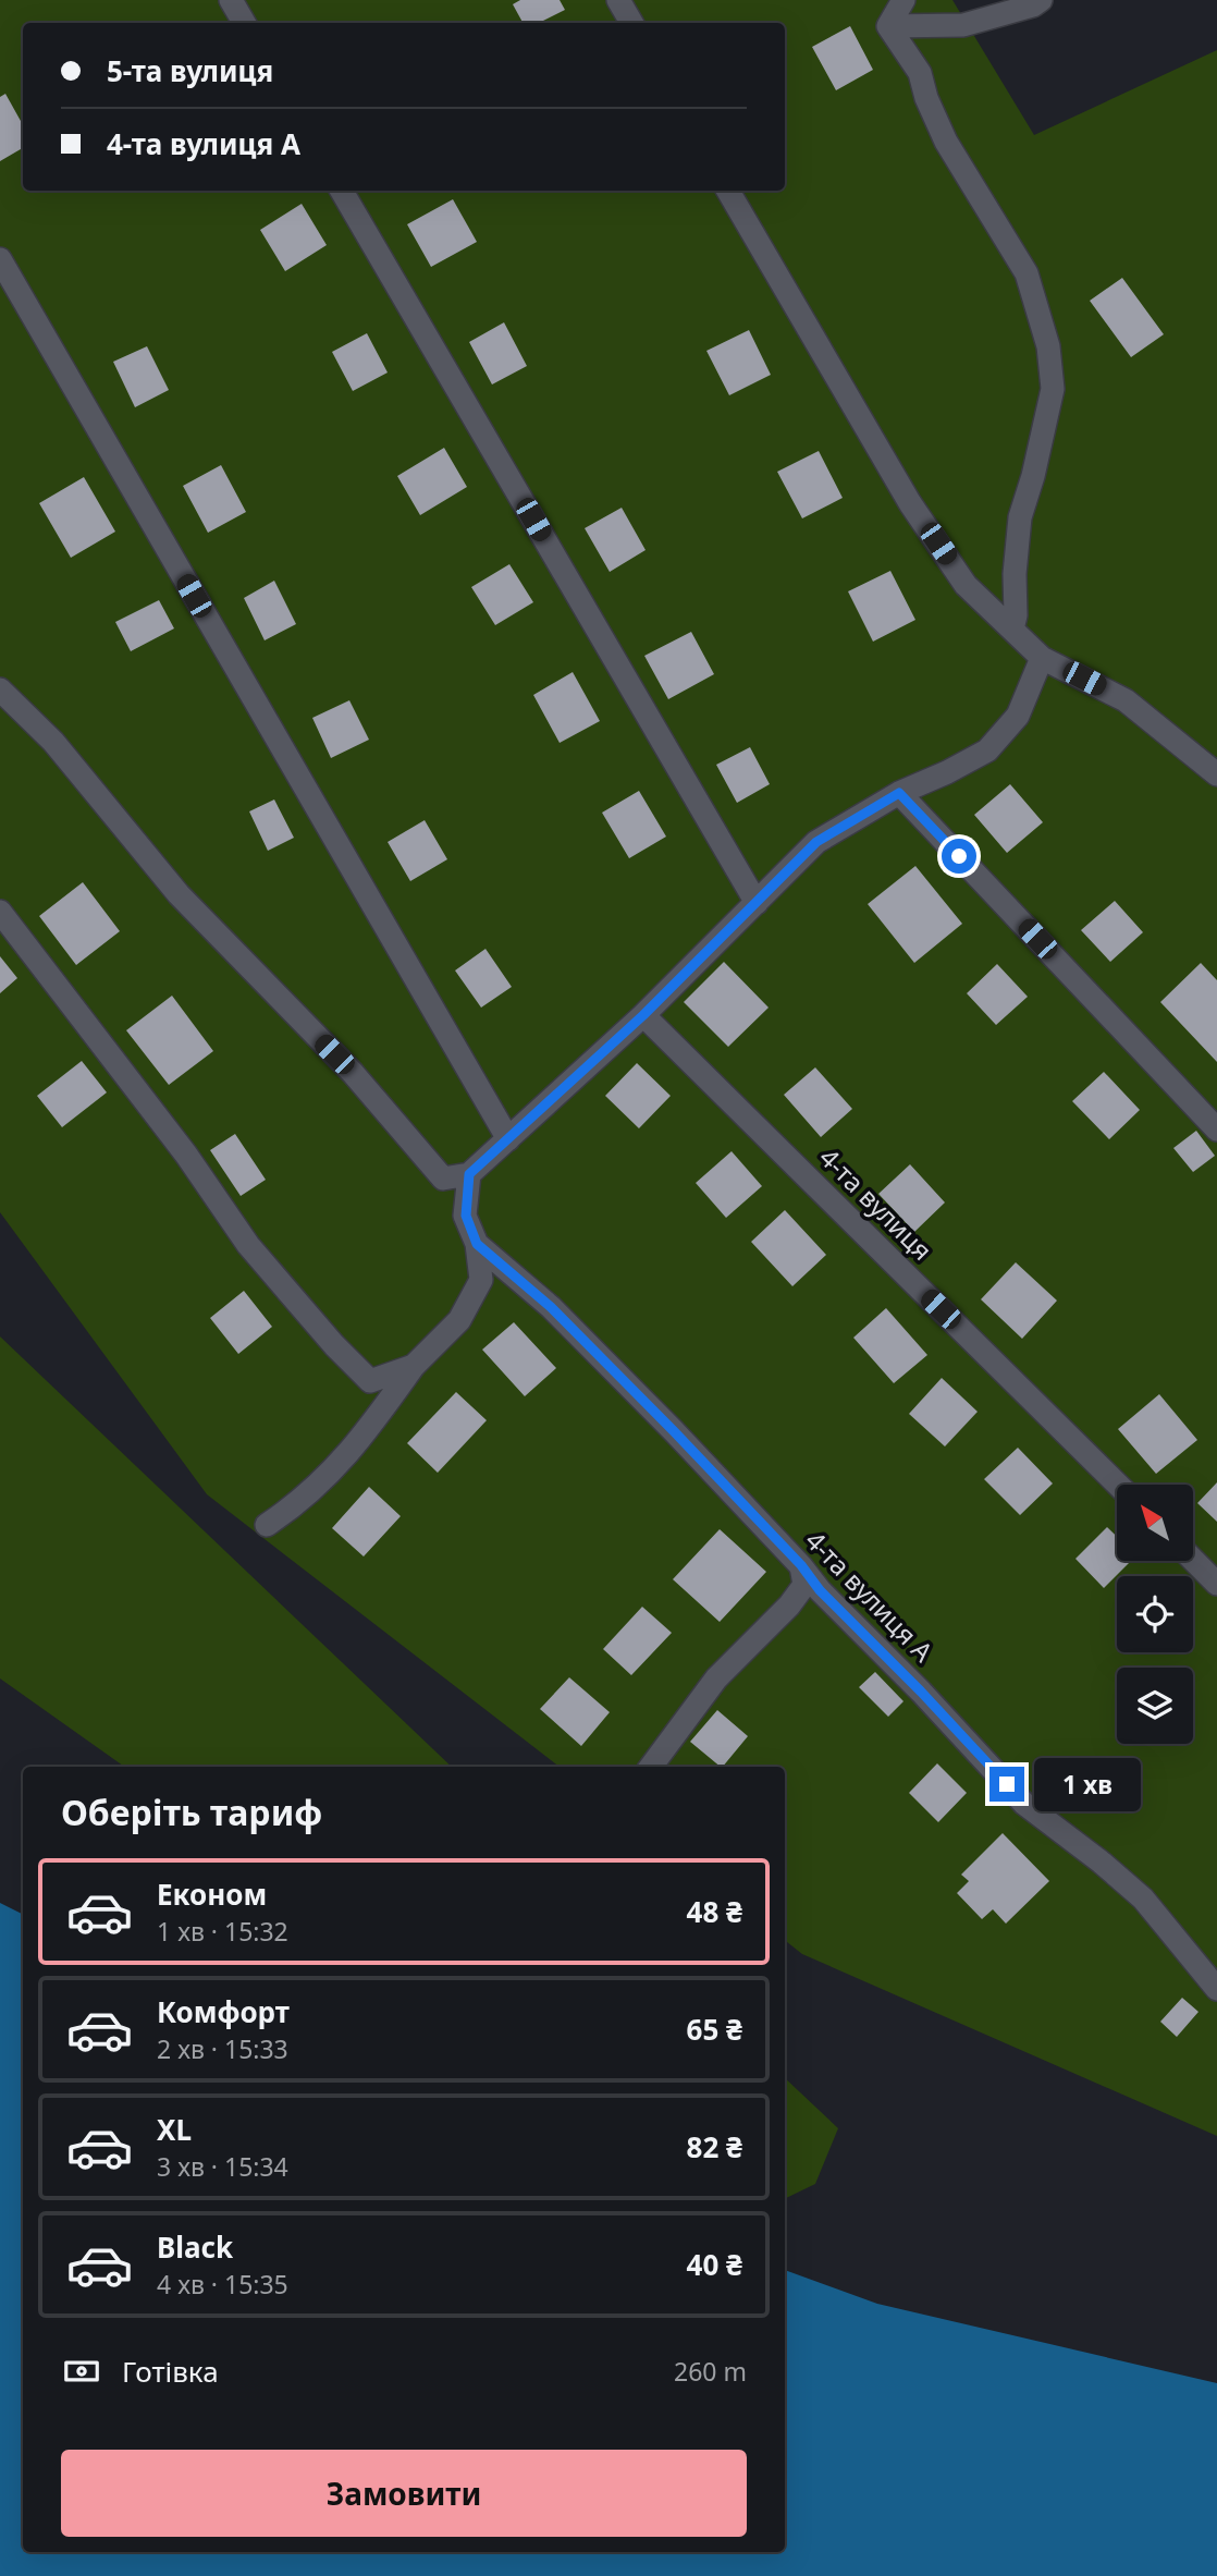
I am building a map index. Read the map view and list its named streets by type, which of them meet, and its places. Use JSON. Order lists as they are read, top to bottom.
{
  "streets": {
    "street": ["4-та вулиця", "4-та вулиця А"]
  },
  "north": "top left",
  "page": {
    "banner": ["5-та вулиця", "4-та вулиця А"],
    "bubble": "1 хв",
    "heading": "Оберіть тариф",
    "list": [
      {
        "name": "Економ",
        "note": "1 хв · 15:32",
        "value": "48 ₴"
      },
      {
        "name": "Комфорт",
        "note": "2 хв · 15:33",
        "value": "65 ₴"
      },
      {
        "name": "XL",
        "note": "3 хв · 15:34",
        "value": "82 ₴"
      },
      {
        "name": "Black",
        "note": "4 хв · 15:35",
        "value": "40 ₴"
      }
    ],
    "pay": ["Готівка", "260 m"],
    "buttons": "Замовити"
  }
}
